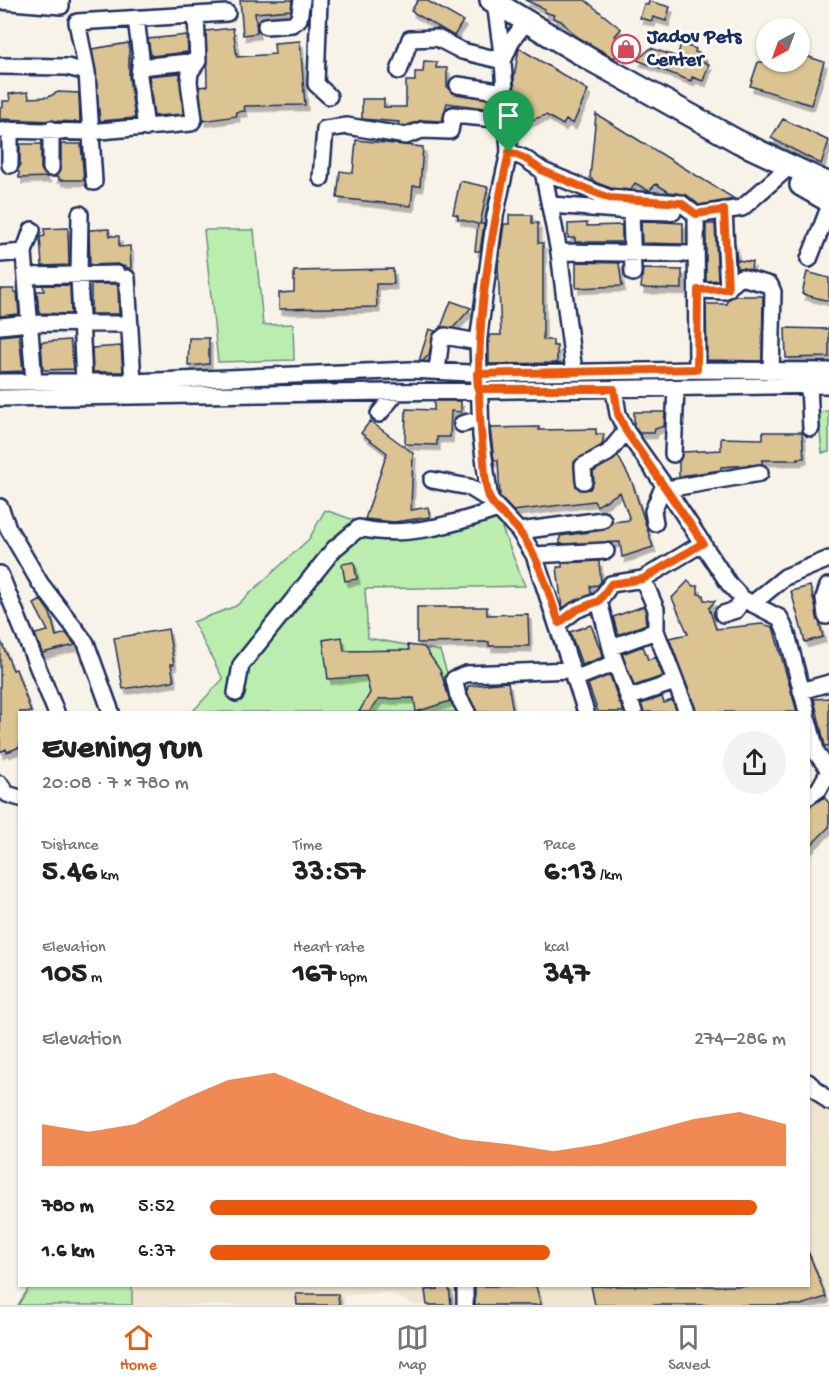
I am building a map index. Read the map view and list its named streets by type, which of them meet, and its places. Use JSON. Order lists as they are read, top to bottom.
{
  "places": {
    "shop": ["Jadov Pets Center"]
  },
  "north": "bottom left",
  "page": {
    "heading": ["Evening run", "20:08 · 7 × 780 m"],
    "stats": [
      ["Distance", "5.46 km"],
      ["Time", "33:57"],
      ["Pace", "6:13 /km"],
      ["Elevation", "105 m"],
      ["Heart rate", "167 bpm"],
      ["kcal", "347"]
    ],
    "chart": ["Elevation", "274–286 m"],
    "list": [
      {
        "name": "780 m",
        "note": "5:52"
      },
      {
        "name": "1.6 km",
        "note": "6:37"
      }
    ],
    "tabs": ["Home", "Map", "Saved"]
  }
}
